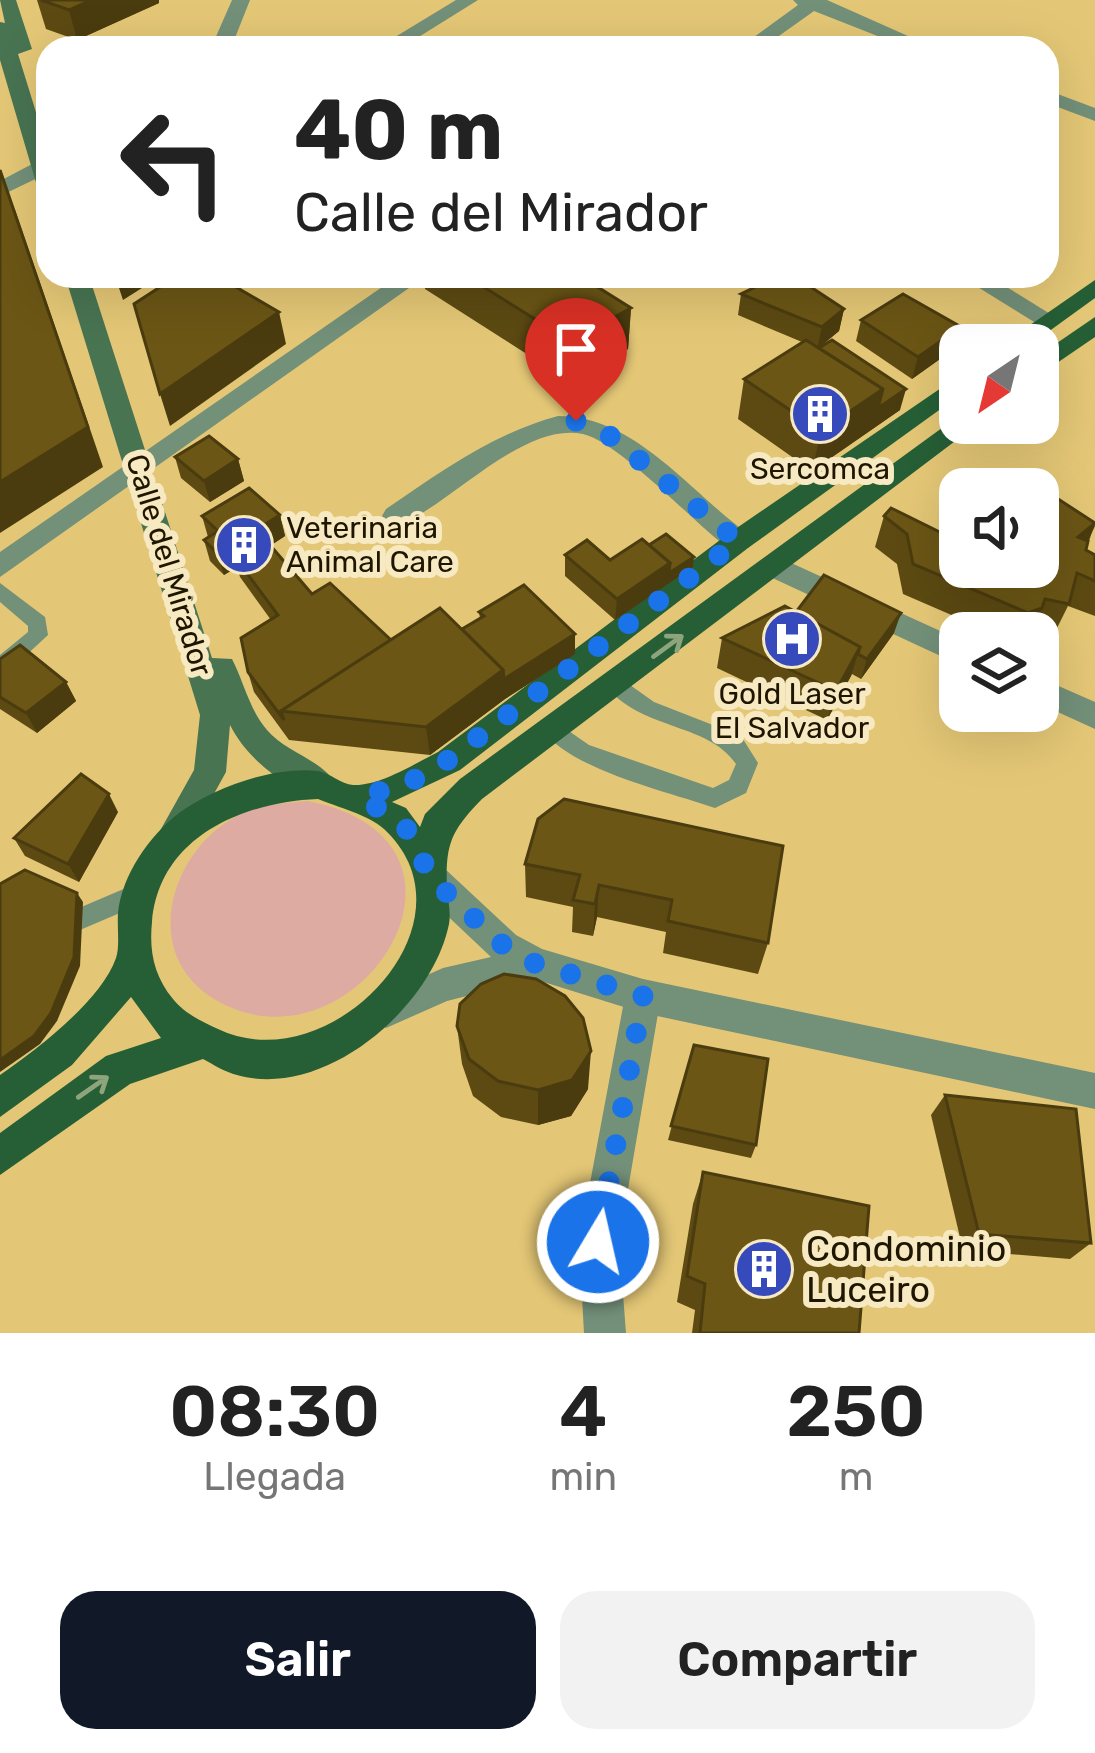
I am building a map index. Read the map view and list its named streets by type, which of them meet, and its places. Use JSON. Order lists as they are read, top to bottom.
{
  "streets": {
    "main road": ["Calle del Mirador"]
  },
  "places": {
    "building": ["Sercomca", "Veterinaria Animal Care", "Condominio Luceiro"],
    "hospital": ["Gold Laser El Salvador"]
  },
  "north": "bottom left",
  "page": {
    "turn": ["40 m", "Calle del Mirador"],
    "eta": [
      "08:30",
      "Llegada",
      "4",
      "min",
      "250",
      "m"
    ],
    "buttons": ["Salir", "Compartir"]
  }
}
